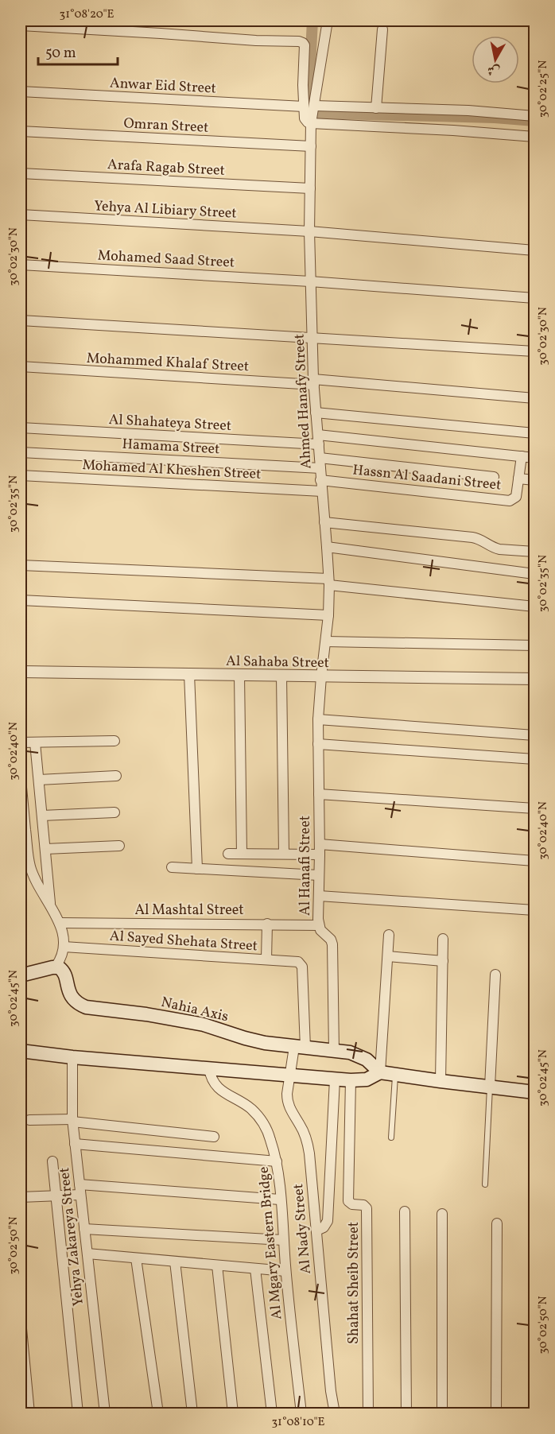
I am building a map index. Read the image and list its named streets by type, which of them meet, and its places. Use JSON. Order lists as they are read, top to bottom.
{
  "streets": {
    "main road": ["Nahia Axis"],
    "street": [
      "Anwar Eid Street",
      "Omran Street",
      "Arafa Ragab Street",
      "Yehya Al Libiary Street",
      "Mohamed Saad Street",
      "Mohammed Khalaf Street",
      "Ahmed Hanafy Street",
      "Al Shahateya Street",
      "Hamama Street",
      "Mohamed Al Kheshen Street",
      "Hassn Al Saadani Street",
      "Al Sahaba Street",
      "Al Hanafi Street",
      "Al Mashtal Street",
      "Al Sayed Shehata Street",
      "Al Nady Street",
      "Yehya Zakareya Street",
      "Al Mgary Eastern Bridge",
      "Shahat Sheib Street"
    ]
  },
  "crossings": [
    ["Omran Street", "Ahmed Hanafy Street"],
    ["Arafa Ragab Street", "Ahmed Hanafy Street"],
    ["Yehya Al Libiary Street", "Ahmed Hanafy Street"],
    ["Mohamed Saad Street", "Ahmed Hanafy Street"],
    ["Mohammed Khalaf Street", "Ahmed Hanafy Street"],
    ["Ahmed Hanafy Street", "Al Shahateya Street"],
    ["Ahmed Hanafy Street", "Hamama Street"],
    ["Ahmed Hanafy Street", "Mohamed Al Kheshen Street"],
    ["Ahmed Hanafy Street", "Hassn Al Saadani Street"],
    ["Ahmed Hanafy Street", "Al Sahaba Street"],
    ["Ahmed Hanafy Street", "Al Hanafi Street"],
    ["Al Shahateya Street", "Hassn Al Saadani Street"],
    ["Al Sahaba Street", "Al Hanafi Street"],
    ["Al Hanafi Street", "Al Mashtal Street"],
    ["Al Hanafi Street", "Nahia Axis"],
    ["Al Sayed Shehata Street", "Al Nady Street"],
    ["Nahia Axis", "Al Nady Street"]
  ],
  "scale_bar": "50 m",
  "north": "bottom",
  "coordinates": [
    "31°08'20\"E",
    "30°02'25\"N",
    "30°02'30\"N",
    "30°02'35\"N",
    "30°02'40\"N",
    "30°02'45\"N",
    "30°02'50\"N",
    "31°08'10\"E"
  ]
}
